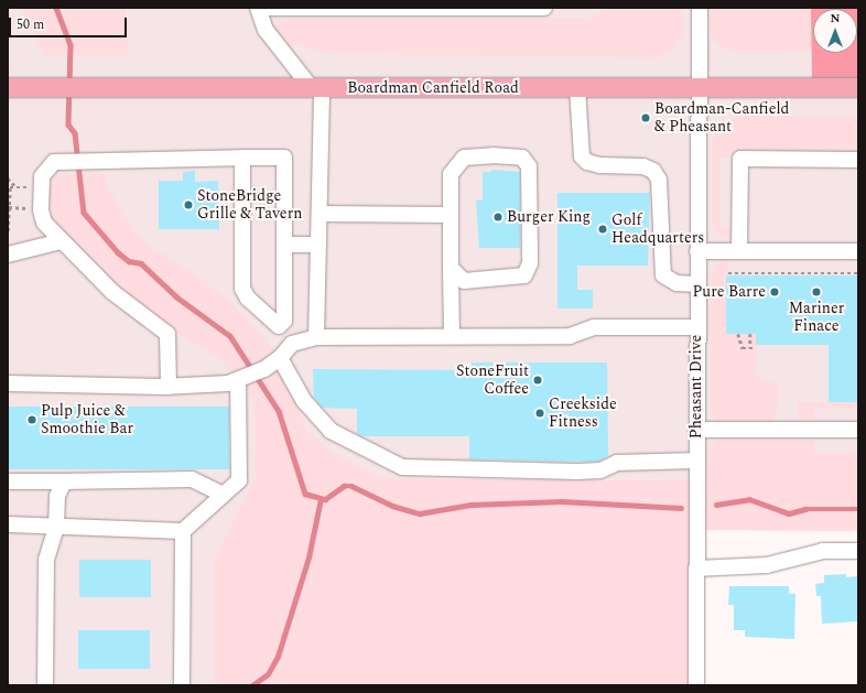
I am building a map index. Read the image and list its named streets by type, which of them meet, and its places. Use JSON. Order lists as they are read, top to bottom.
{
  "streets": {
    "main road": ["Boardman Canfield Road"],
    "street": ["Pheasant Drive"]
  },
  "crossings": [
    ["Boardman Canfield Road", "Pheasant Drive"]
  ],
  "places": [
    "Boardman-Canfield & Pheasant",
    "StoneBridge Grille & Tavern",
    "Burger King",
    "Golf Headquarters",
    "Pure Barre",
    "Mariner Finace",
    "StoneFruit Coffee",
    "Creekside Fitness",
    "Pulp Juice & Smoothie Bar"
  ],
  "scale_bar": "50 m",
  "north": "top"
}
